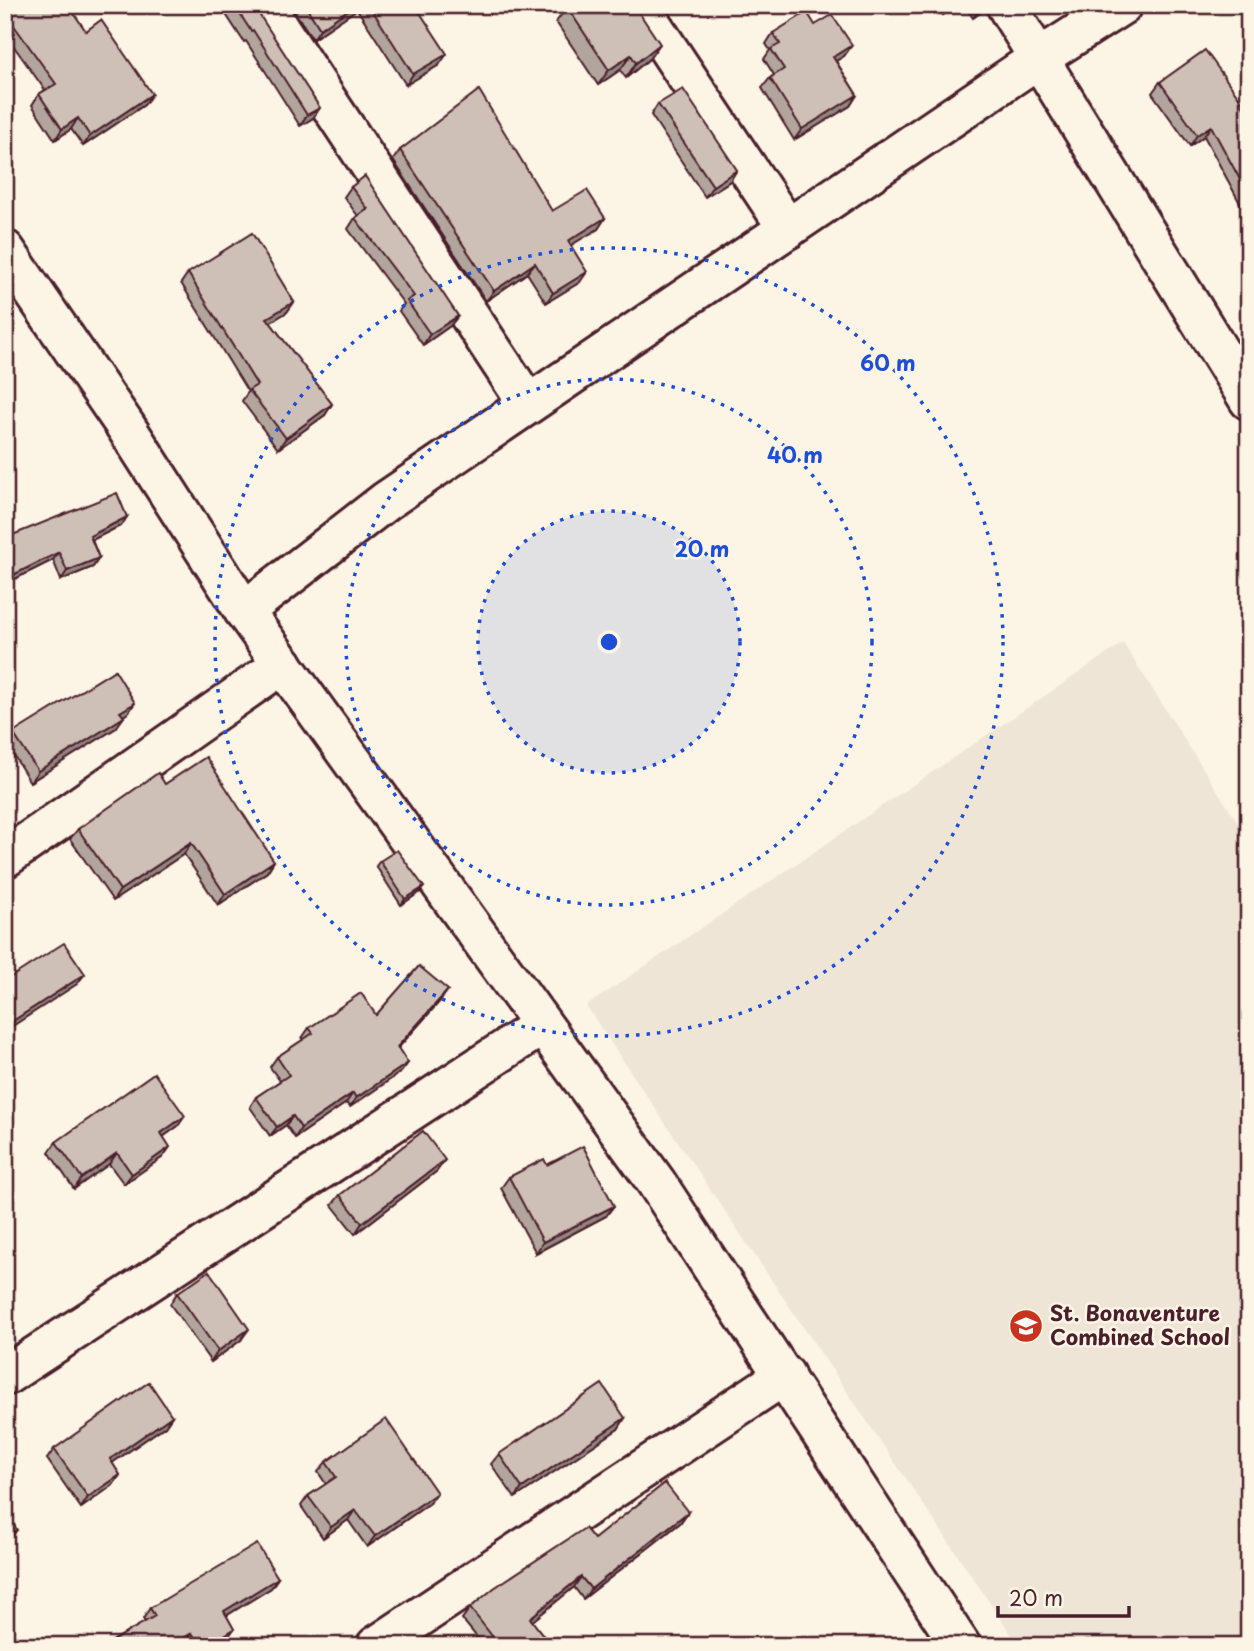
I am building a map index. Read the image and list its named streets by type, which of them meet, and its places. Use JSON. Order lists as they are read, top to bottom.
{
  "places": {
    "school or university": ["St. Bonaventure Combined School"]
  },
  "scale_bar": "20 m",
  "rings": ["60 m", "40 m", "20 m"]
}
